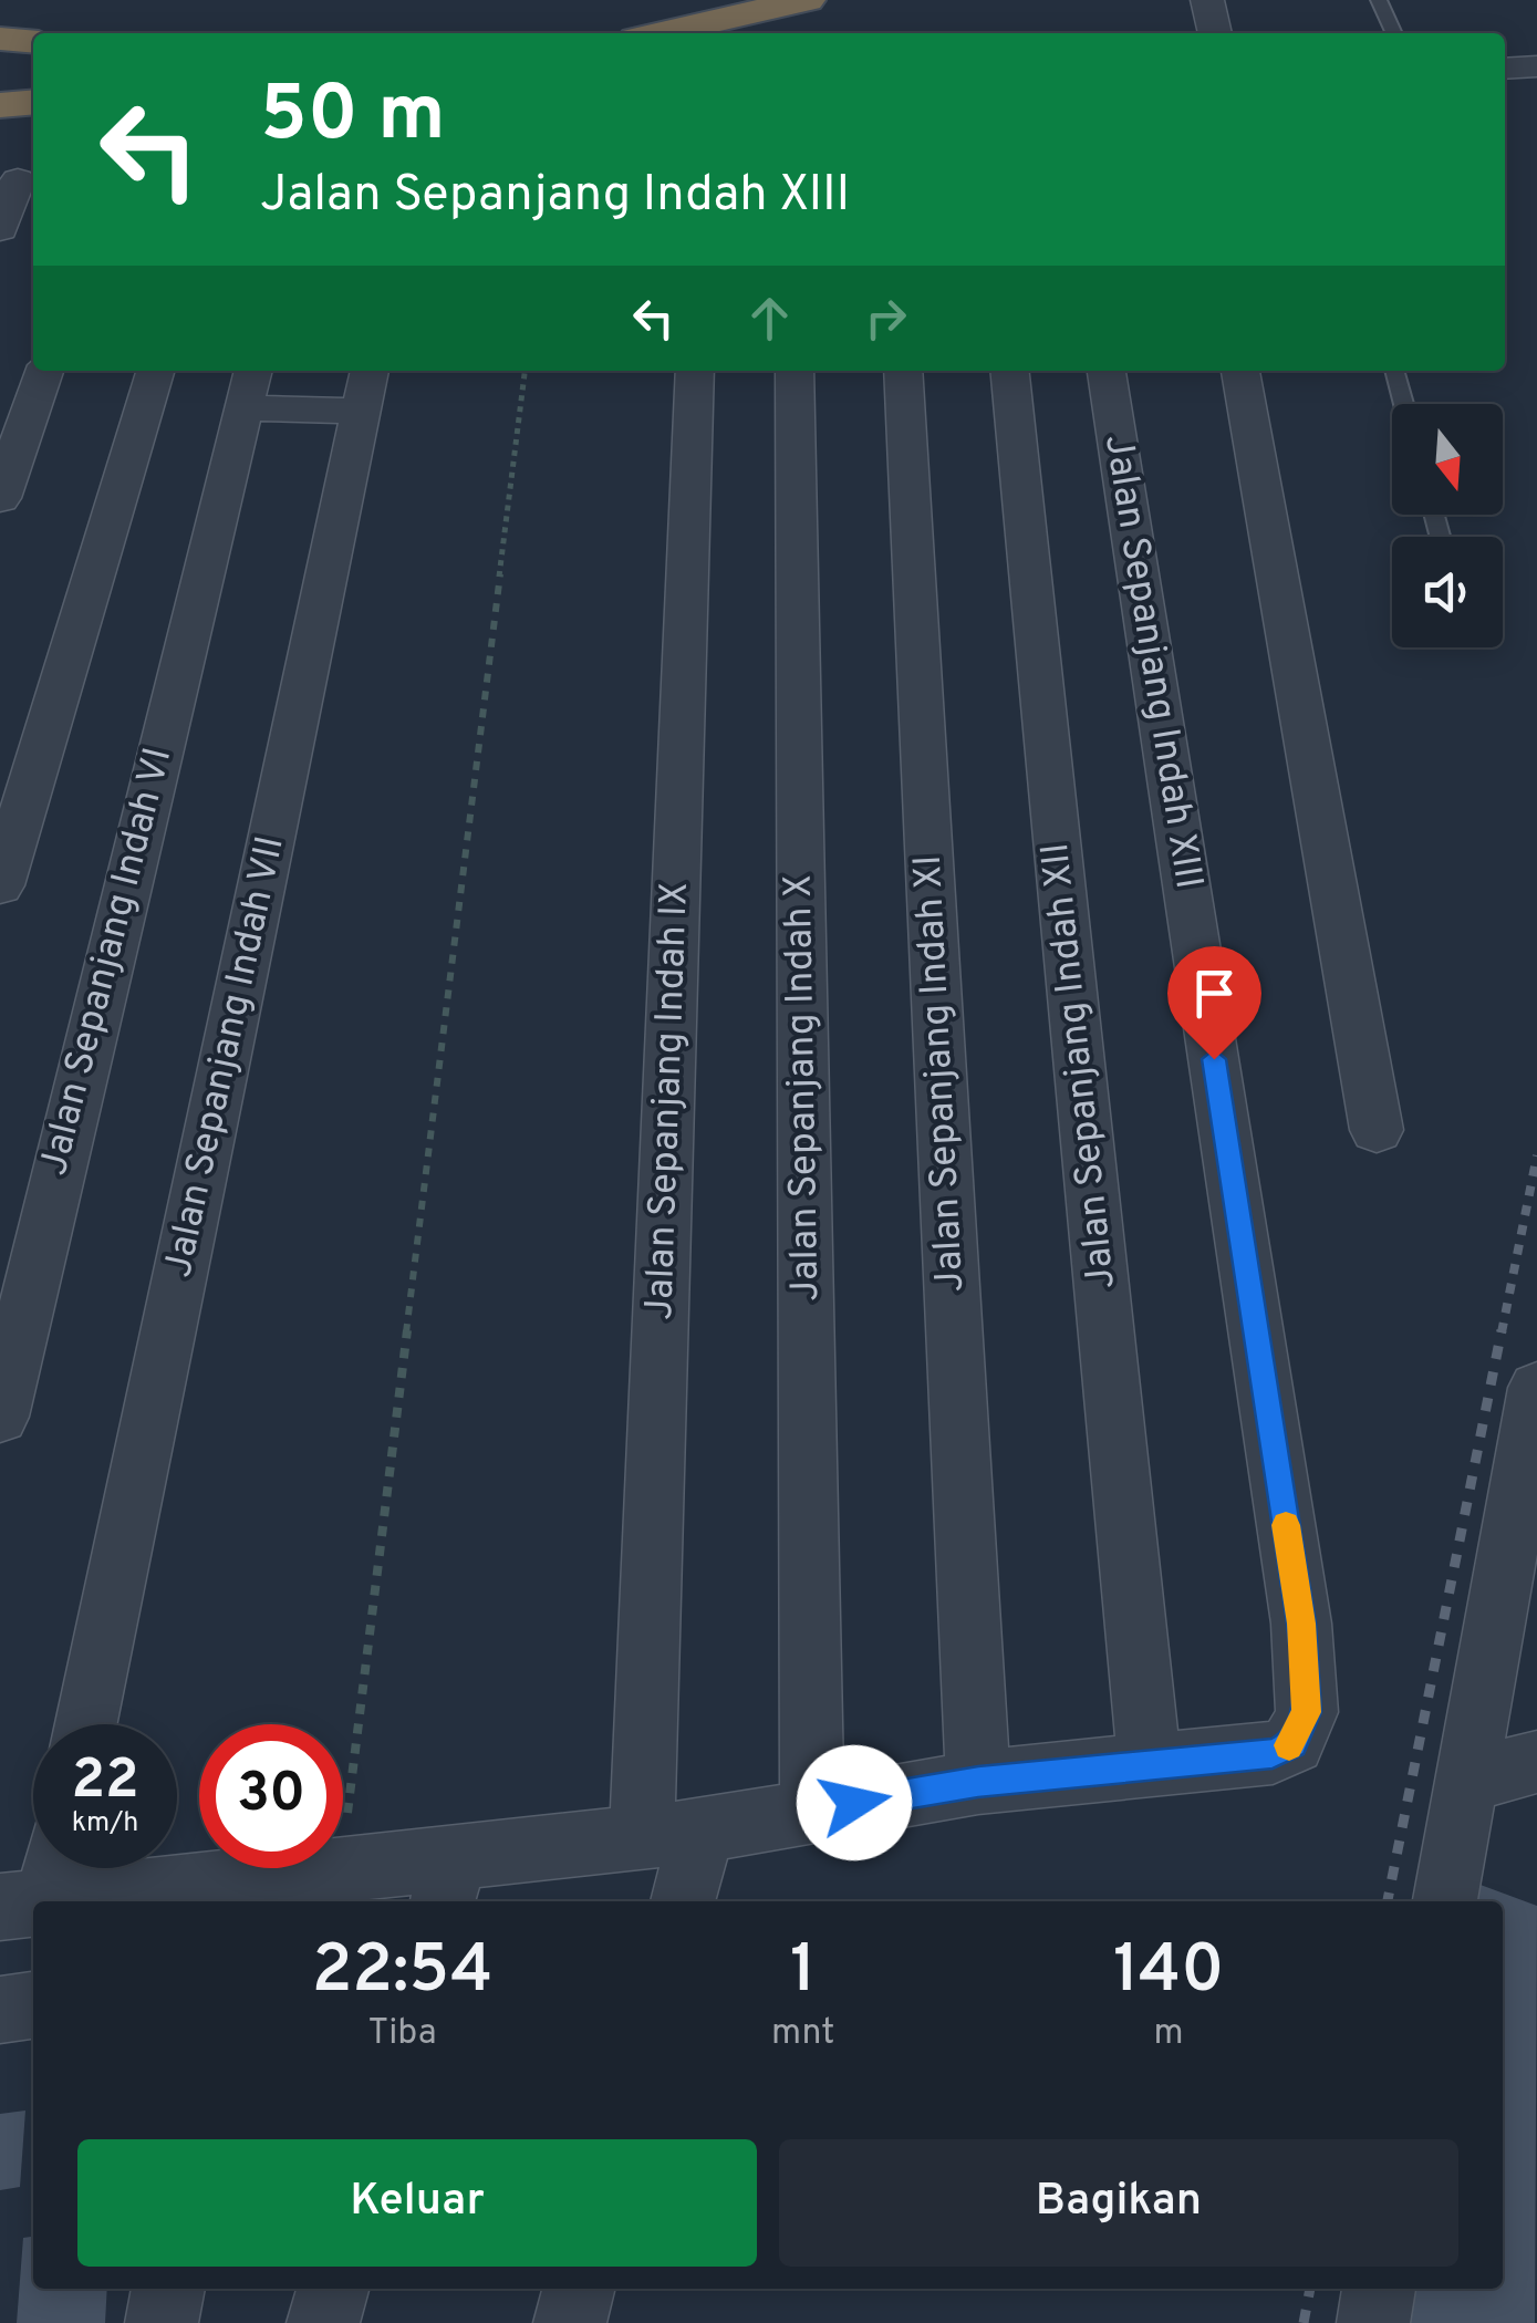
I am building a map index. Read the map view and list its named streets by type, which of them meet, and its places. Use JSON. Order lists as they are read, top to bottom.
{
  "streets": {
    "street": [
      "Jalan Sepanjang Indah XIII",
      "Jalan Sepanjang Indah VI",
      "Jalan Sepanjang Indah VII",
      "Jalan Sepanjang Indah XII",
      "Jalan Sepanjang Indah XI",
      "Jalan Sepanjang Indah X",
      "Jalan Sepanjang Indah IX"
    ]
  },
  "crossings": [
    ["Jalan Sepanjang Indah XIII", "Jalan Sepanjang Indah XII"]
  ],
  "north": "bottom",
  "page": {
    "turn": ["50 m", "Jalan Sepanjang Indah XIII"],
    "speed": "22 km/h",
    "limit": "30",
    "eta": [
      "22:54",
      "Tiba",
      "1",
      "mnt",
      "140",
      "m"
    ],
    "buttons": ["Keluar", "Bagikan"]
  }
}
